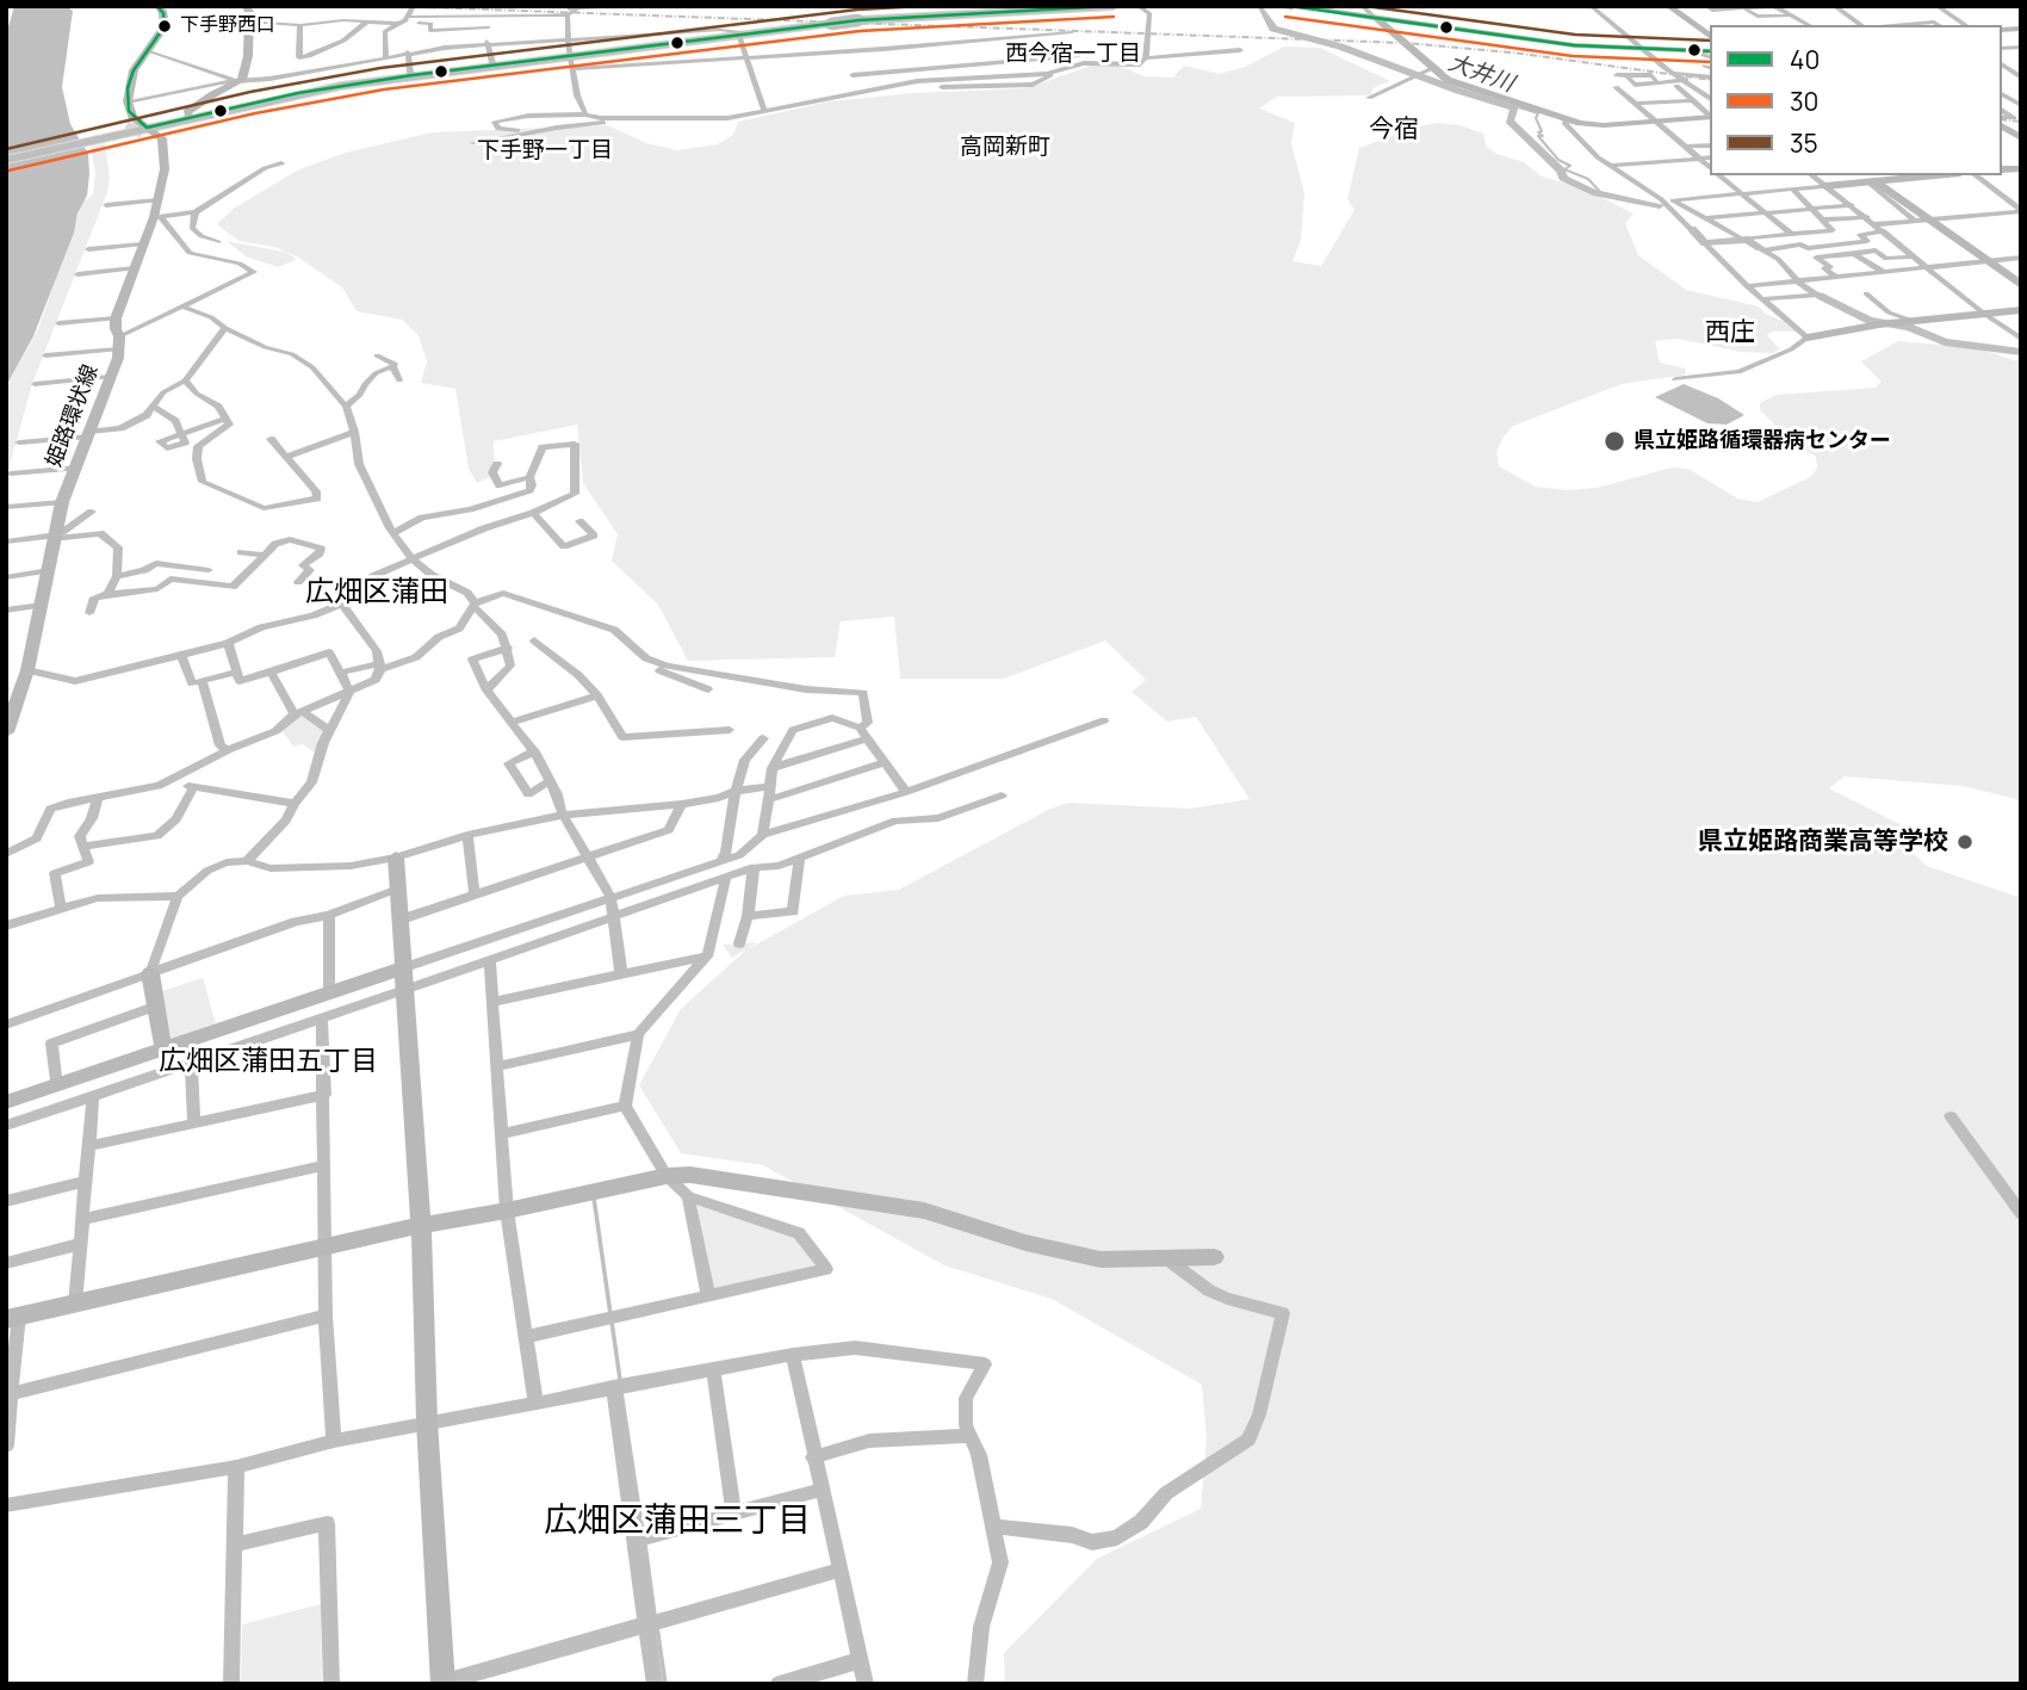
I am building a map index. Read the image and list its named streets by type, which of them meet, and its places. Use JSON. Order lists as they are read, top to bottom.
{
  "streets": {
    "street": ["姫路環状線"]
  },
  "districts": [
    "西今宿一丁目",
    "今宿",
    "高岡新町",
    "下手野一丁目",
    "西庄",
    "広畑区蒲田",
    "広畑区蒲田五丁目",
    "広畑区蒲田三丁目"
  ],
  "water": ["大井川"],
  "places": ["下手野西口", "県立姫路循環器病センター", "県立姫路商業高等学校"],
  "lines": ["transit line 40", "transit line 35", "transit line 30"],
  "legend": ["40", "30", "35"]
}
